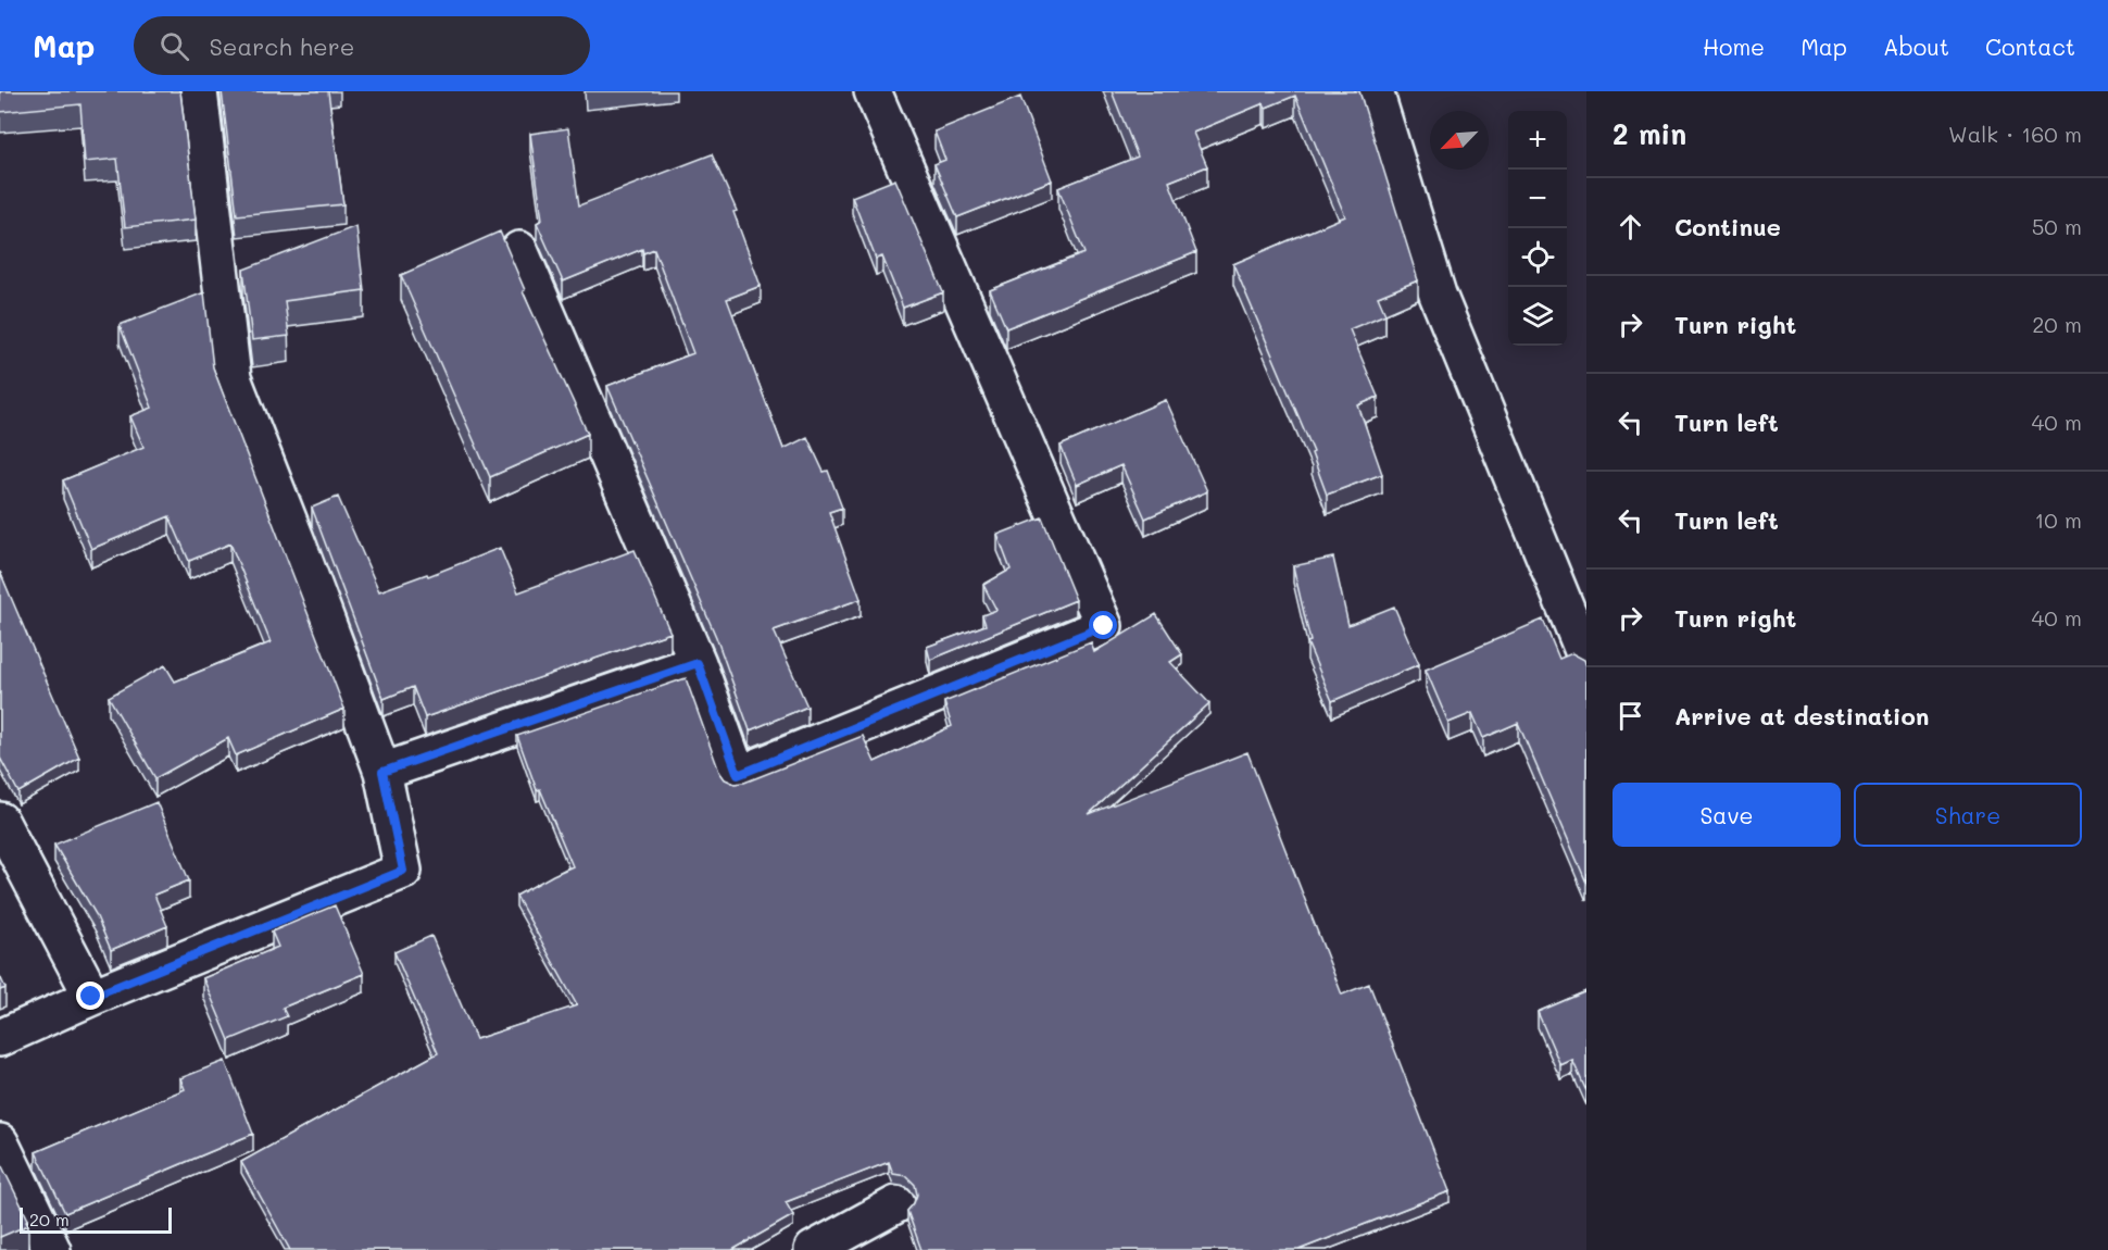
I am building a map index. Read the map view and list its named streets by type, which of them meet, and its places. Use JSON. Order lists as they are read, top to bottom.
{
  "scale_bar": "20 m",
  "north": "bottom left",
  "page": {
    "header": "Map",
    "search": "Search here",
    "nav": [
      "Home",
      "Map",
      "About",
      "Contact"
    ],
    "heading": ["2 min", "Walk · 160 m"],
    "map_buttons": ["+", "−"],
    "list": [
      ["Continue", "50 m"],
      ["Turn right", "20 m"],
      ["Turn left", "40 m"],
      ["Turn left", "10 m"],
      ["Turn right", "40 m"],
      "Arrive at destination"
    ],
    "buttons": ["Save", "Share"],
    "scale": "20 m"
  }
}
